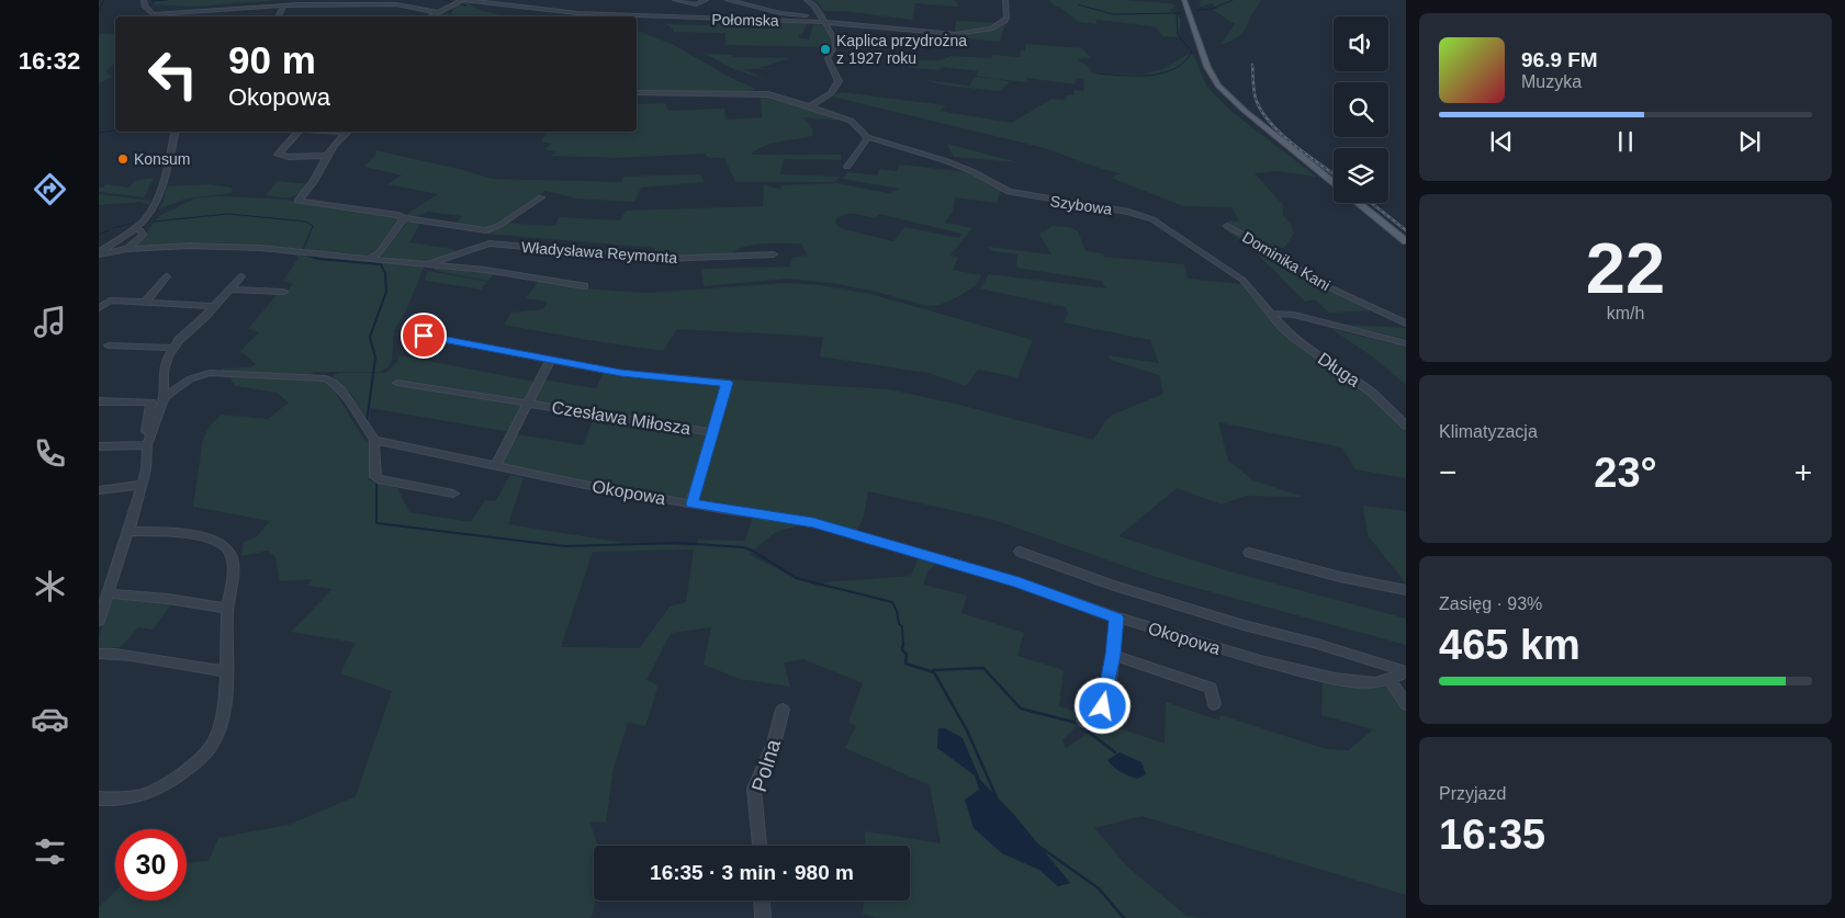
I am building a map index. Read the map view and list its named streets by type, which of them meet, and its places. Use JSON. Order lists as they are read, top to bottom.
{
  "streets": {
    "street": [
      "Połomska",
      "Szybowa",
      "Władysława Reymonta",
      "Dominika Kani",
      "Długa",
      "Czesława Miłosza",
      "Okopowa",
      "Polna"
    ]
  },
  "crossings": [
    ["Szybowa", "Długa"],
    ["Czesława Miłosza", "Okopowa"]
  ],
  "places": ["Kaplica przydrożna z 1927 roku", "Konsum"],
  "page": {
    "tabs": "16:32",
    "turn": ["90 m", "Okopowa"],
    "song": ["96.9 FM", "Muzyka"],
    "tile": [
      ["22", "km/h"],
      "Klimatyzacja",
      ["Zasięg · 93%", "465 km"],
      ["Przyjazd", "16:35"]
    ],
    "heat": ["−", "23°", "+"],
    "limit": "30",
    "trip": "16:35 · 3 min · 980 m"
  }
}
